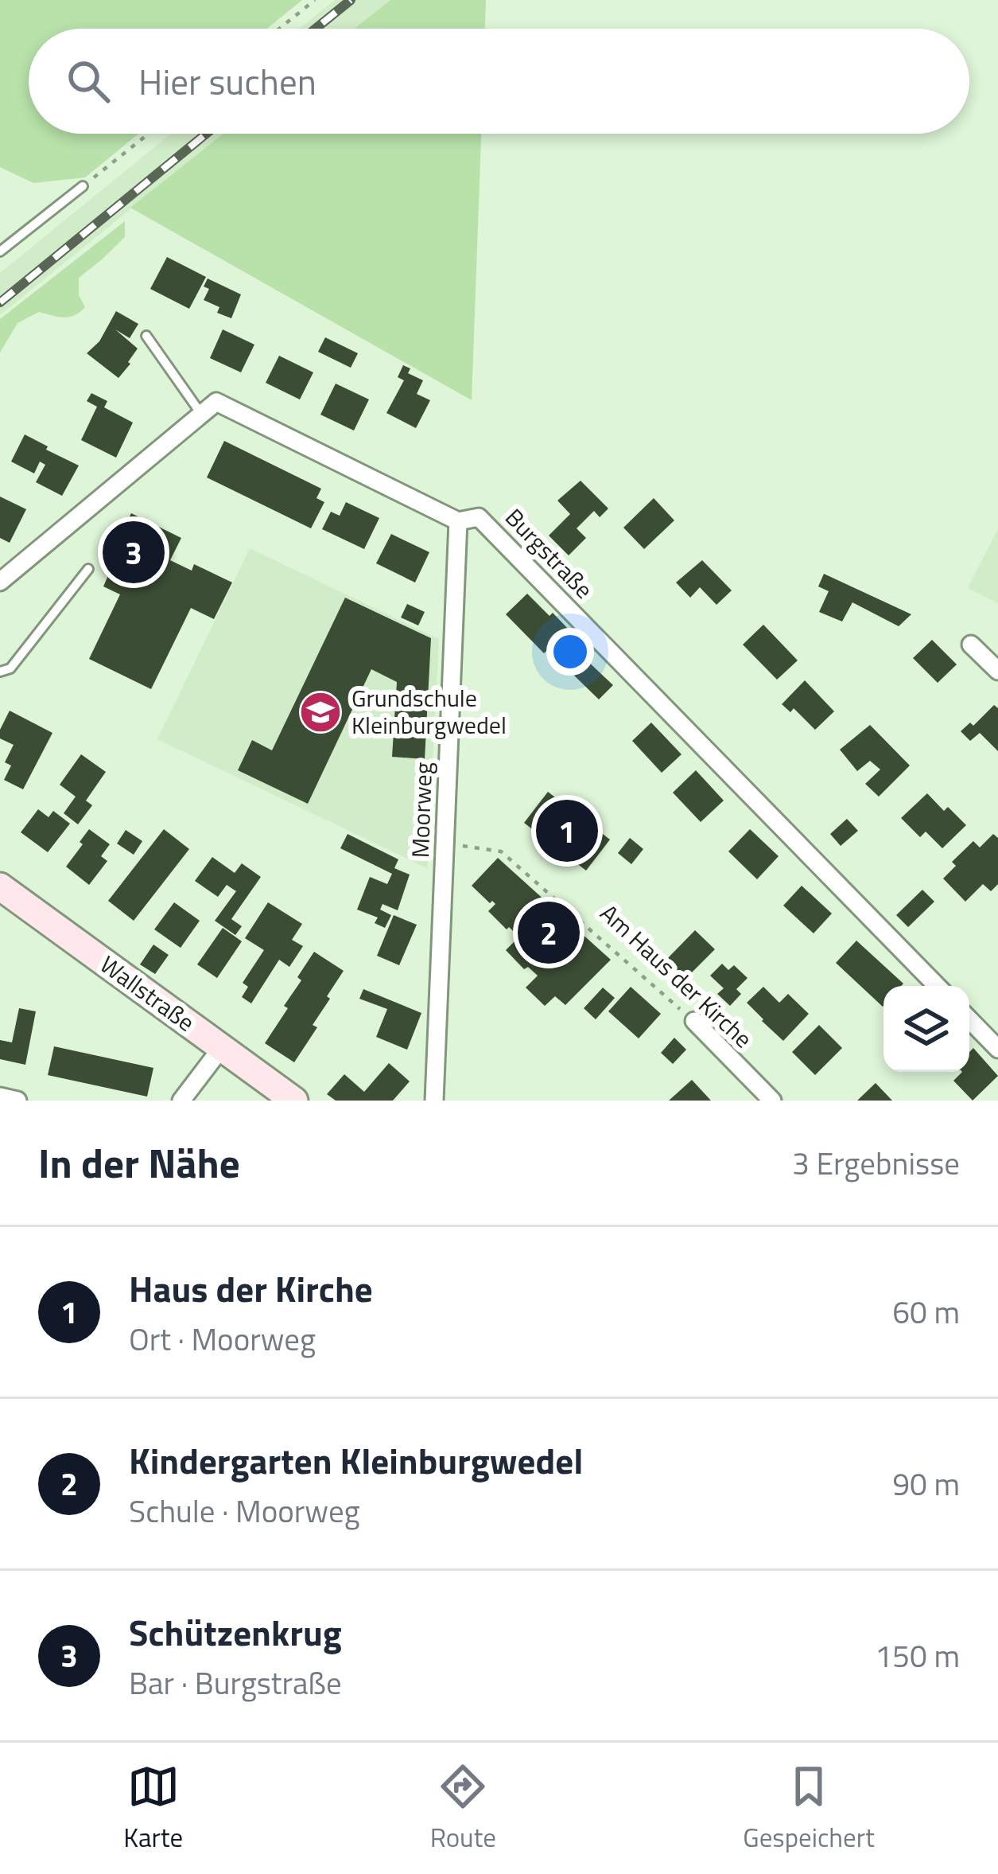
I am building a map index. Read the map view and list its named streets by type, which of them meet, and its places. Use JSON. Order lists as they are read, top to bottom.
{
  "streets": {
    "street": [
      "Burgstraße",
      "Moorweg",
      "Am Haus der Kirche",
      "Wallstraße"
    ]
  },
  "crossings": [
    ["Burgstraße", "Moorweg"],
    ["Moorweg", "Am Haus der Kirche"]
  ],
  "places": {
    "school or university": ["Grundschule Kleinburgwedel"]
  },
  "page": {
    "search": "Hier suchen",
    "pins": ["3", "1", "2"],
    "heading": ["In der Nähe", "3 Ergebnisse"],
    "list": [
      {
        "mark": "1",
        "name": "Haus der Kirche",
        "note": "Ort · Moorweg",
        "value": "60 m"
      },
      {
        "mark": "2",
        "name": "Kindergarten Kleinburgwedel",
        "note": "Schule · Moorweg",
        "value": "90 m"
      },
      {
        "mark": "3",
        "name": "Schützenkrug",
        "note": "Bar · Burgstraße",
        "value": "150 m"
      }
    ],
    "nav": ["Karte", "Route", "Gespeichert"]
  }
}
